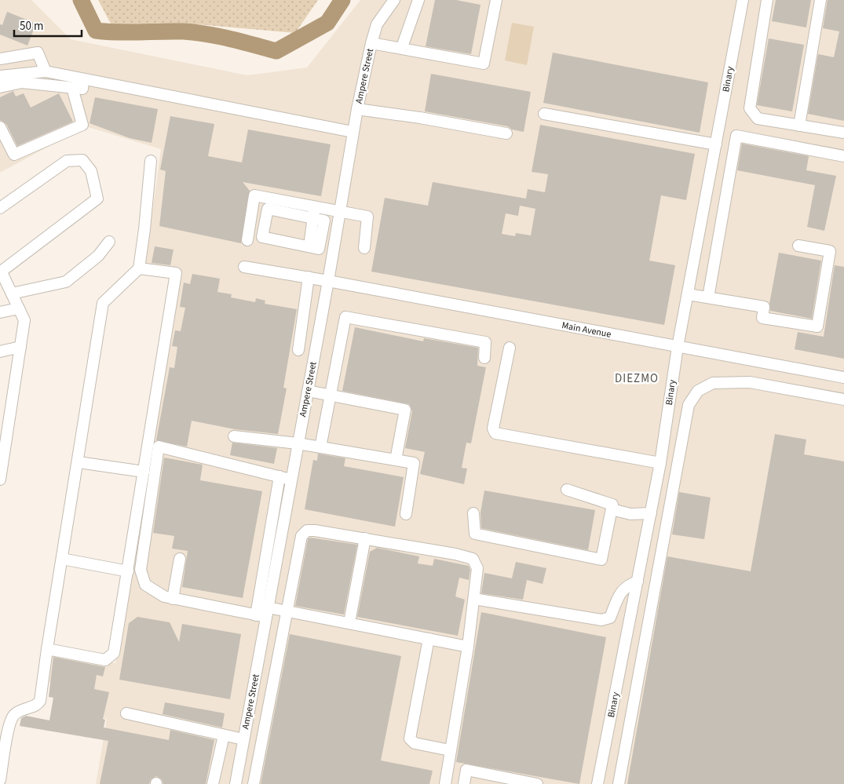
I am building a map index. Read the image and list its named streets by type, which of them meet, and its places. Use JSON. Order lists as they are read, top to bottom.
{
  "streets": {
    "street": ["Ampere Street", "Binary", "Main Avenue"]
  },
  "crossings": [
    ["Ampere Street", "Main Avenue"],
    ["Binary", "Main Avenue"]
  ],
  "districts": ["DIEZMO"],
  "scale_bar": "50 m"
}
